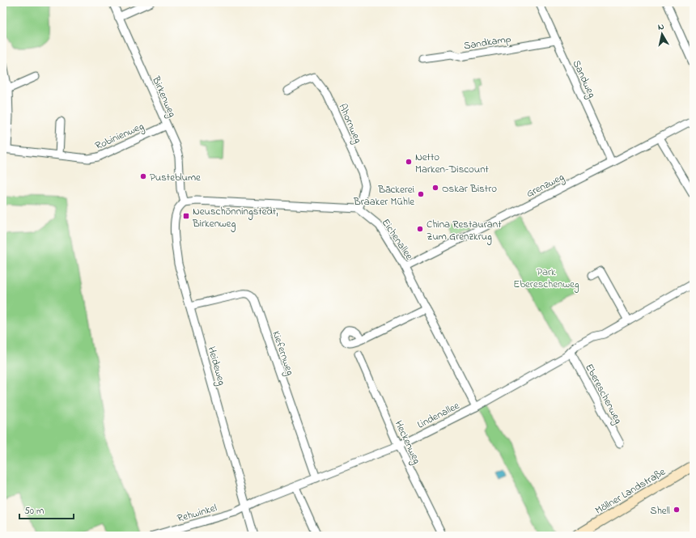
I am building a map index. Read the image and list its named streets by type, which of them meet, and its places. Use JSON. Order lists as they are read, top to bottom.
{
  "streets": {
    "main road": ["Möllner Landstraße"],
    "street": [
      "Sandkamp",
      "Sandweg",
      "Birkenweg",
      "Ahornweg",
      "Robinienweg",
      "Grenzweg",
      "Eichenallee",
      "Kiefernweg",
      "Heideweg",
      "Ebereschenweg",
      "Lindenallee",
      "Heckenweg",
      "Rehwinkel"
    ]
  },
  "crossings": [
    ["Sandkamp", "Sandweg"],
    ["Sandweg", "Grenzweg"],
    ["Birkenweg", "Robinienweg"],
    ["Birkenweg", "Heideweg"],
    ["Ahornweg", "Eichenallee"],
    ["Grenzweg", "Eichenallee"],
    ["Eichenallee", "Lindenallee"],
    ["Kiefernweg", "Heideweg"],
    ["Kiefernweg", "Lindenallee"],
    ["Heideweg", "Lindenallee"],
    ["Heideweg", "Rehwinkel"],
    ["Ebereschenweg", "Lindenallee"],
    ["Lindenallee", "Heckenweg"],
    ["Lindenallee", "Rehwinkel"]
  ],
  "parks": ["Park Ebereschenweg"],
  "places": {
    "other": [
      "Netto Marken-Discount",
      "Pusteblume",
      "Oskar Bistro",
      "Bäckerei Braaker Mühle",
      "China Restaurant Zum Grenzkrug",
      "Shell"
    ],
    "transit": ["Neuschönningstedt, Birkenweg"]
  },
  "scale_bar": "50 m",
  "north": "top"
}
